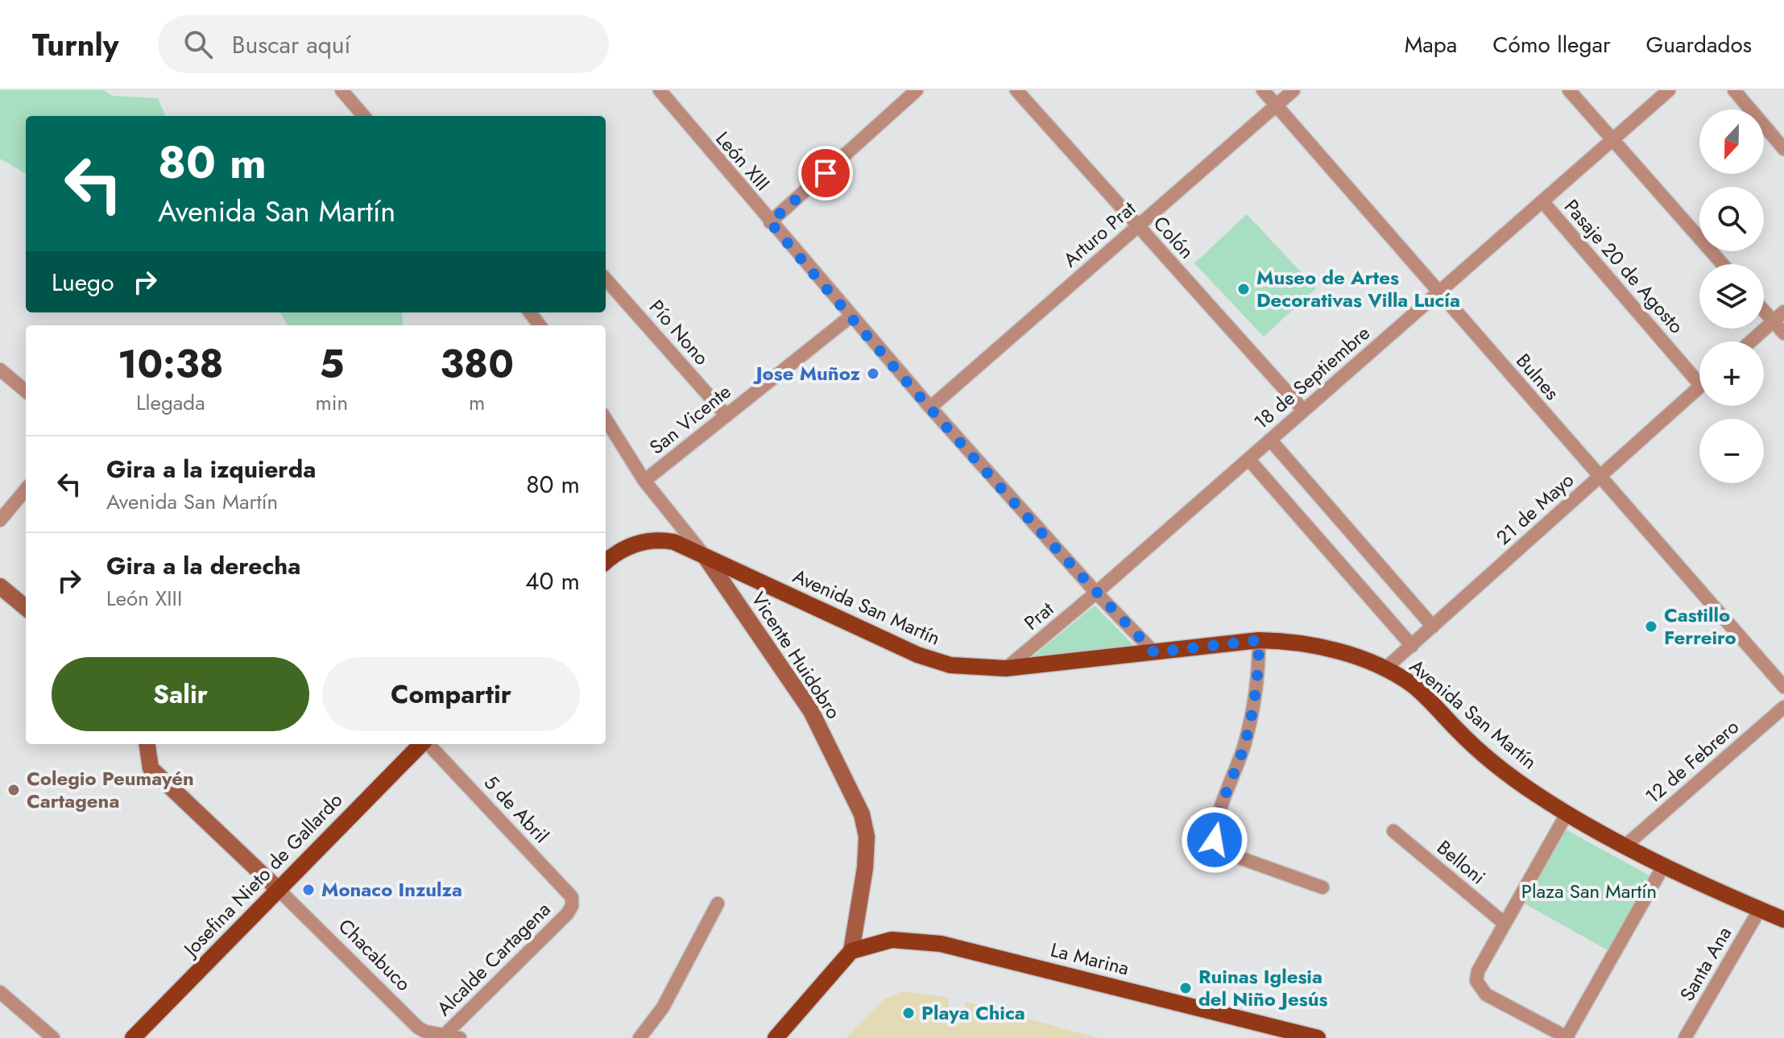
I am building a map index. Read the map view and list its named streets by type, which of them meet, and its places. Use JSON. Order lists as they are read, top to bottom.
{
  "streets": {
    "main road": ["Avenida San Martín", "Josefina Nieto de Gallardo", "La Marina"],
    "street": [
      "León XIII",
      "Arturo Prat",
      "Colón",
      "Pasaje 20 de Agosto",
      "Pío Nono",
      "Bulnes",
      "18 de Septiembre",
      "San Vicente",
      "21 de Mayo",
      "Prat",
      "Vicente Huidobro",
      "12 de Febrero",
      "5 de Abril",
      "Belloni",
      "Chacabuco",
      "Alcalde Cartagena",
      "Santa Ana"
    ]
  },
  "crossings": [
    ["León XIII", "Arturo Prat"],
    ["León XIII", "18 de Septiembre"],
    ["León XIII", "San Vicente"],
    ["León XIII", "Avenida San Martín"],
    ["León XIII", "Prat"],
    ["Arturo Prat", "Colón"],
    ["Arturo Prat", "Bulnes"],
    ["Colón", "18 de Septiembre"],
    ["Pasaje 20 de Agosto", "18 de Septiembre"],
    ["Pío Nono", "San Vicente"],
    ["Bulnes", "18 de Septiembre"],
    ["Bulnes", "21 de Mayo"],
    ["18 de Septiembre", "Prat"],
    ["San Vicente", "Vicente Huidobro"],
    ["21 de Mayo", "Avenida San Martín"],
    ["Avenida San Martín", "Prat"],
    ["Avenida San Martín", "Vicente Huidobro"],
    ["Avenida San Martín", "12 de Febrero"],
    ["Avenida San Martín", "Santa Ana"],
    ["Vicente Huidobro", "La Marina"],
    ["5 de Abril", "Alcalde Cartagena"],
    ["Josefina Nieto de Gallardo", "Chacabuco"],
    ["Chacabuco", "Alcalde Cartagena"]
  ],
  "parks": ["Plaza San Martín"],
  "places": [
    "Museo de Artes Decorativas Villa Lucía",
    "Jose Muñoz",
    "Castillo Ferreiro",
    "Colegio Peumayén Cartagena",
    "Monaco Inzulza",
    "Ruinas Iglesia del Niño Jesús",
    "Playa Chica"
  ],
  "north": "bottom",
  "page": {
    "header": "Turnly",
    "search": "Buscar aquí",
    "nav": ["Mapa", "Cómo llegar", "Guardados"],
    "map_buttons": ["+", "−"],
    "turn": ["80 m", "Avenida San Martín"],
    "then": "Luego",
    "eta": [
      "10:38",
      "Llegada",
      "5",
      "min",
      "380",
      "m"
    ],
    "list": [
      {
        "name": "Gira a la izquierda",
        "note": "Avenida San Martín",
        "value": "80 m"
      },
      {
        "name": "Gira a la derecha",
        "note": "León XIII",
        "value": "40 m"
      }
    ],
    "buttons": ["Salir", "Compartir"]
  }
}
